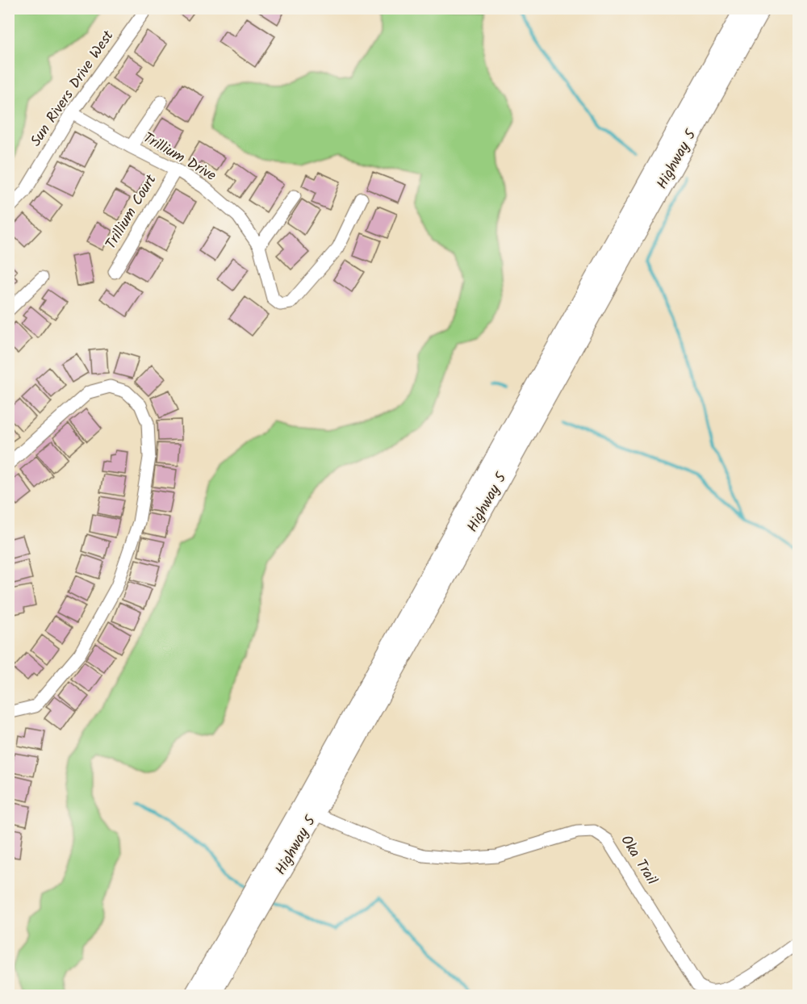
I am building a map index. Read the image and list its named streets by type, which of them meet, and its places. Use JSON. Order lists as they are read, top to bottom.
{
  "streets": {
    "highway": ["Highway 5"],
    "street": [
      "Sun Rivers Drive West",
      "Trillium Drive",
      "Trillium Court",
      "Oka Trail"
    ]
  },
  "crossings": [
    ["Sun Rivers Drive West", "Trillium Drive"],
    ["Trillium Drive", "Trillium Court"],
    ["Highway 5", "Oka Trail"]
  ]
}
